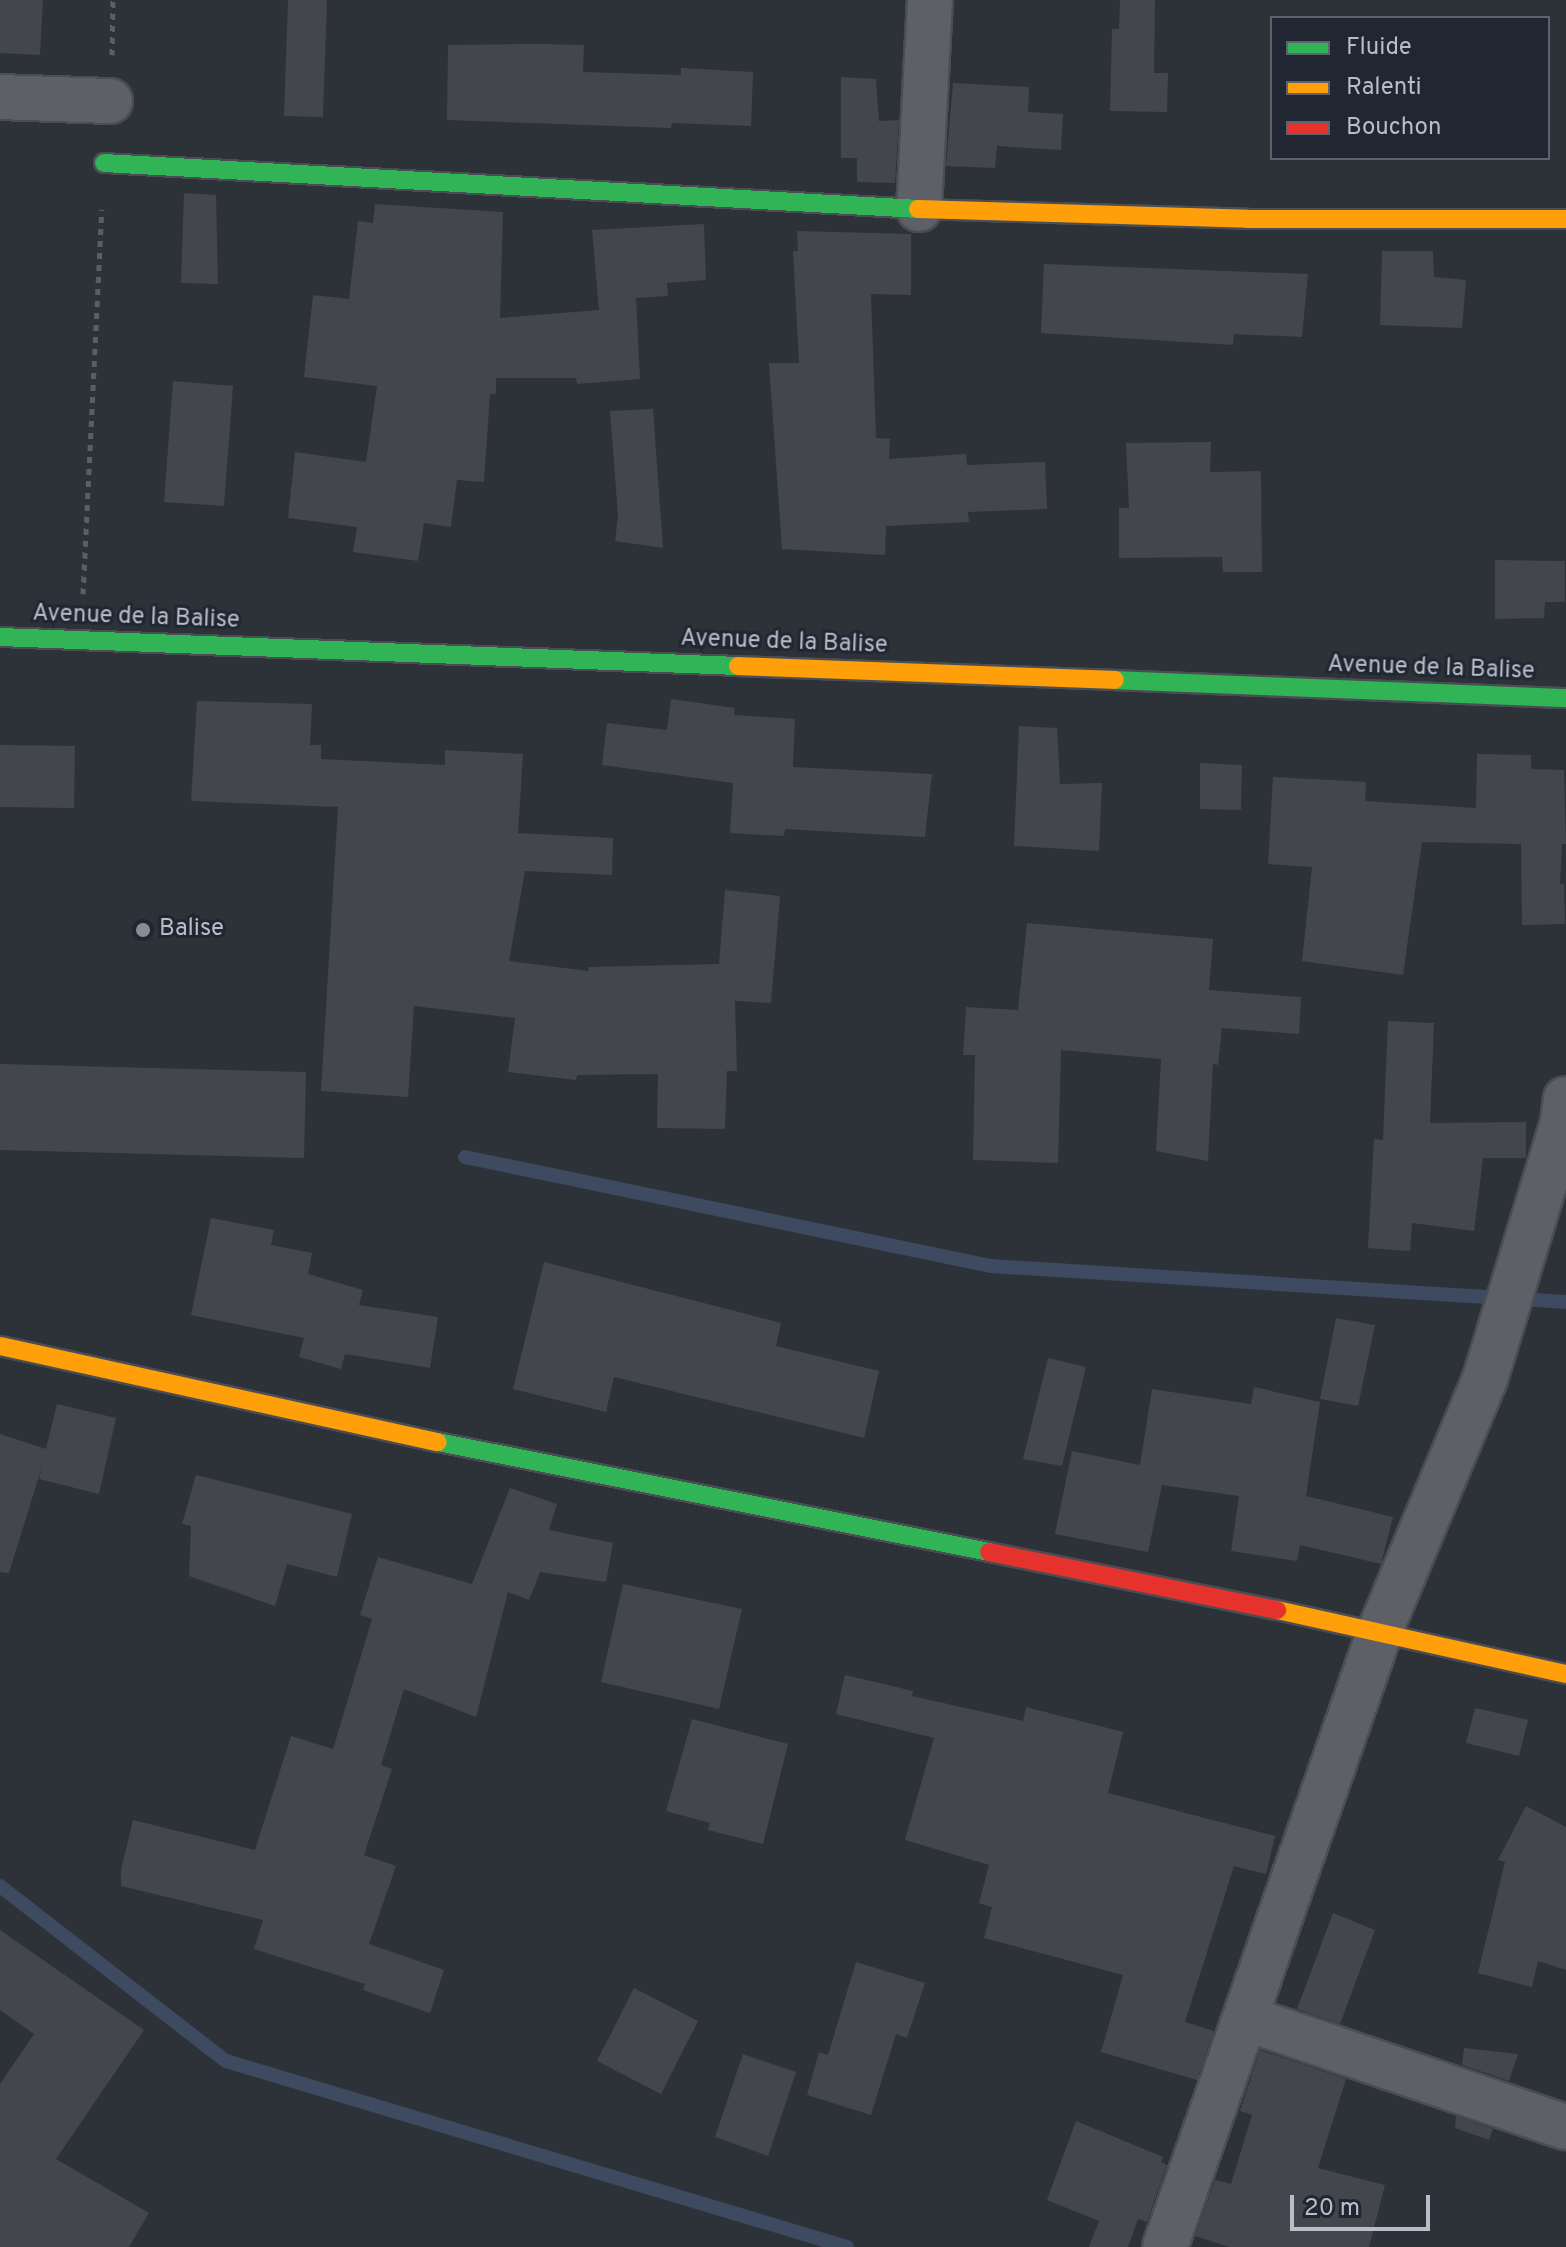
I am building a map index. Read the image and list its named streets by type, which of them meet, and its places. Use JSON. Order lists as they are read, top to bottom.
{
  "streets": {
    "street": ["Avenue de la Balise"]
  },
  "places": ["Balise"],
  "legend": ["Fluide", "Ralenti", "Bouchon"],
  "scale_bar": "20 m"
}
